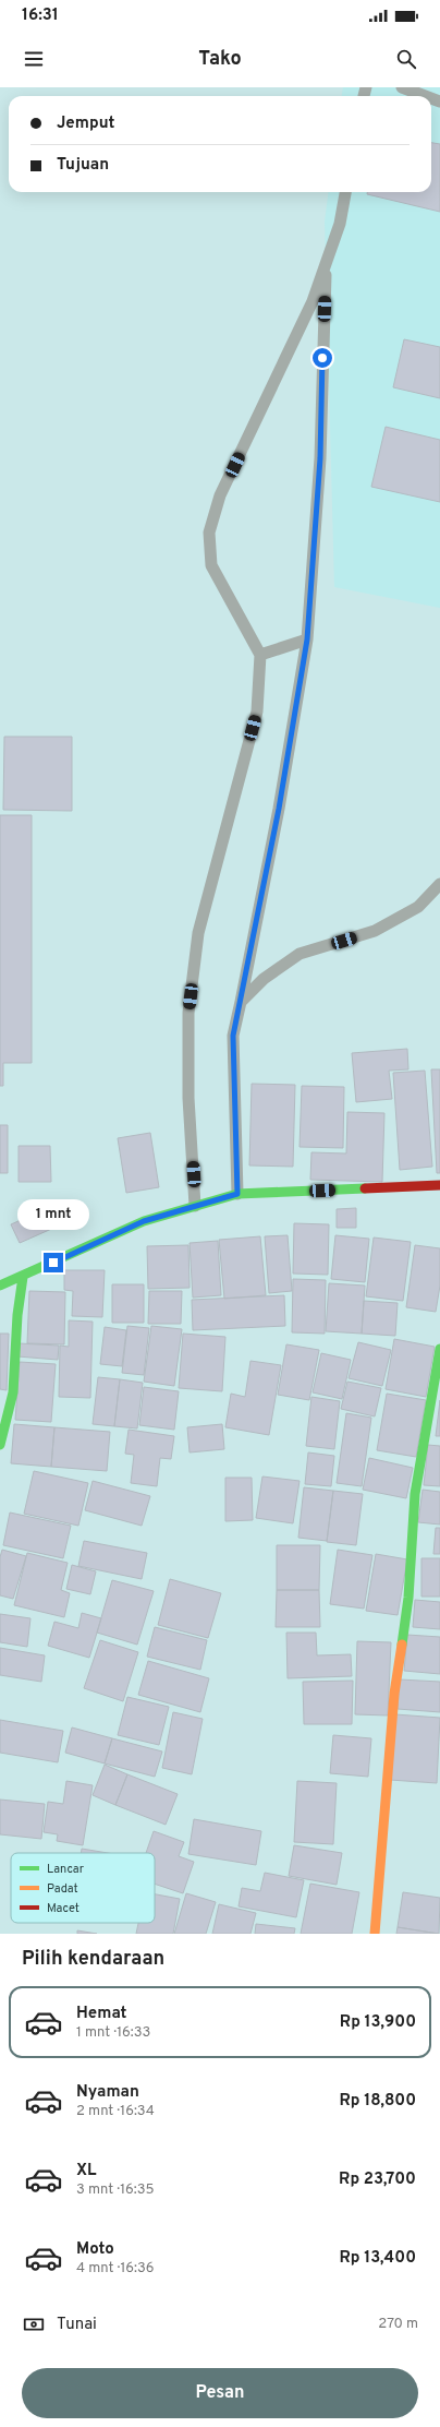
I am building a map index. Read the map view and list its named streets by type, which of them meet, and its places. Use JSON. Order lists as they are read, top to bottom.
{
  "legend": ["Lancar", "Padat", "Macet"],
  "page": {
    "status": "16:31",
    "header": "Tako",
    "banner": ["Jemput", "Tujuan"],
    "bubble": "1 mnt",
    "heading": "Pilih kendaraan",
    "list": [
      {
        "name": "Hemat",
        "note": "1 mnt · 16:33",
        "value": "Rp 13,900"
      },
      {
        "name": "Nyaman",
        "note": "2 mnt · 16:34",
        "value": "Rp 18,800"
      },
      {
        "name": "XL",
        "note": "3 mnt · 16:35",
        "value": "Rp 23,700"
      },
      {
        "name": "Moto",
        "note": "4 mnt · 16:36",
        "value": "Rp 13,400"
      }
    ],
    "pay": ["Tunai", "270 m"],
    "buttons": "Pesan"
  }
}
